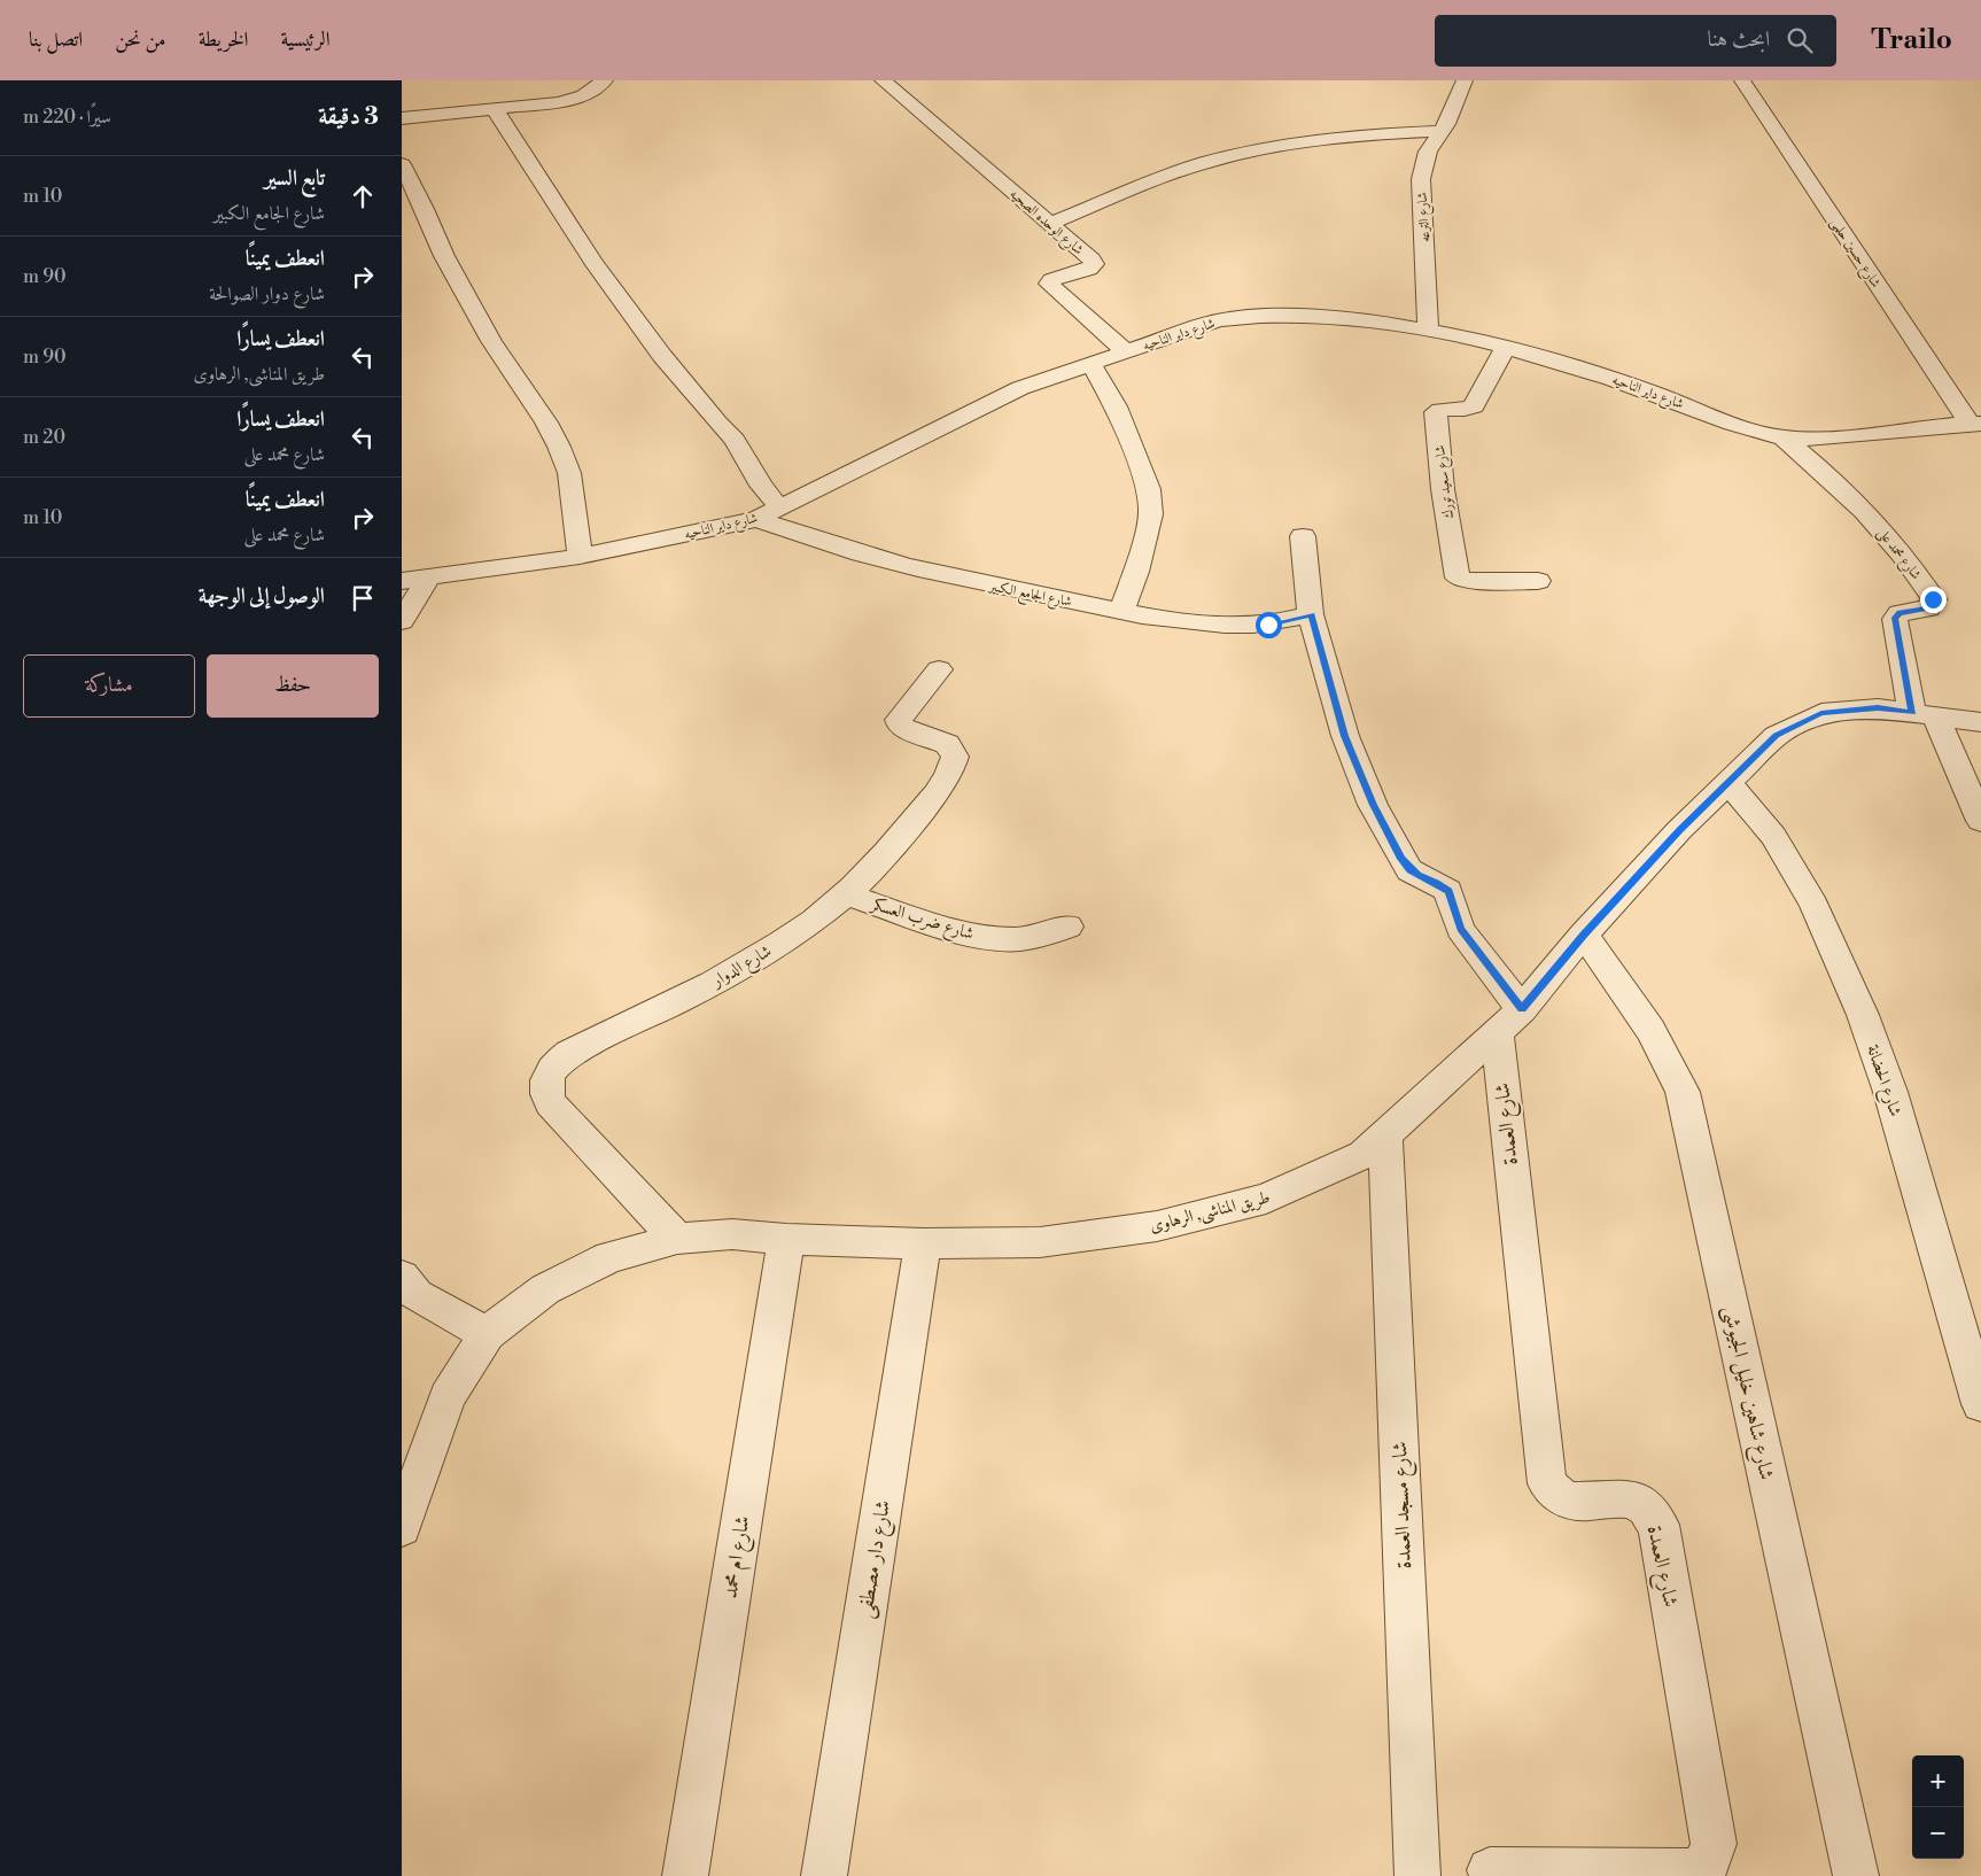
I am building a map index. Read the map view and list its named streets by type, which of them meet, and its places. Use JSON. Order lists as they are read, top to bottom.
{
  "streets": {
    "street": [
      "شارع الترعه",
      "شارع الوحده الصحيه",
      "شارع حسين حلمى",
      "شارع داير الناحيه",
      "شارع سعيد تورك",
      "شارع محمد على",
      "شارع الجامع الكبير",
      "شارع ضرب العسكر",
      "شارع الدوار",
      "شارع الحضانة",
      "شارع العمدة",
      "طريق المناشى, الرهاوى",
      "شارع شاهين خليل الجيوشى",
      "شارع مسجد العمدة",
      "شارع ام محمد",
      "شارع دار مصطفى"
    ]
  },
  "crossings": [
    ["شارع الترعه", "شارع داير الناحيه"],
    ["شارع الوحده الصحيه", "شارع داير الناحيه"],
    ["شارع حسين حلمى", "شارع داير الناحيه"],
    ["شارع داير الناحيه", "شارع سعيد تورك"],
    ["شارع داير الناحيه", "شارع محمد على"],
    ["شارع داير الناحيه", "شارع الجامع الكبير"],
    ["شارع محمد على", "طريق المناشى, الرهاوى"],
    ["شارع ضرب العسكر", "شارع الدوار"],
    ["شارع الدوار", "طريق المناشى, الرهاوى"],
    ["شارع الحضانة", "طريق المناشى, الرهاوى"],
    ["شارع العمدة", "طريق المناشى, الرهاوى"],
    ["طريق المناشى, الرهاوى", "شارع شاهين خليل الجيوشى"],
    ["طريق المناشى, الرهاوى", "شارع مسجد العمدة"],
    ["طريق المناشى, الرهاوى", "شارع ام محمد"],
    ["طريق المناشى, الرهاوى", "شارع دار مصطفى"]
  ],
  "page": {
    "header": "Trailo",
    "search": "ابحث هنا",
    "nav": [
      "الرئيسية",
      "الخريطة",
      "من نحن",
      "اتصل بنا"
    ],
    "heading": ["3 دقيقة", "سيرًا · 220 m"],
    "list": [
      ["تابع السير", "شارع الجامع الكبير", "10 m"],
      ["انعطف يمينًا", "شارع دوار الصوالحة", "90 m"],
      ["انعطف يسارًا", "طريق المناشى, الرهاوى", "90 m"],
      ["انعطف يسارًا", "شارع محمد على", "20 m"],
      ["انعطف يمينًا", "شارع محمد على", "10 m"],
      "الوصول إلى الوجهة"
    ],
    "buttons": ["حفظ", "مشاركة"],
    "map_buttons": ["+", "−"]
  }
}
